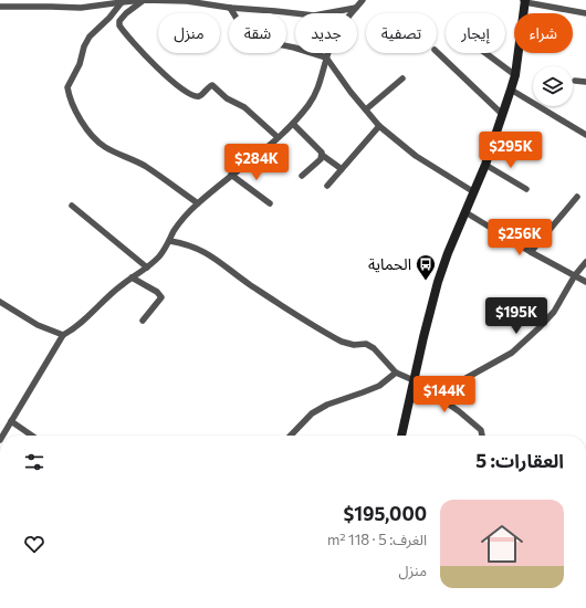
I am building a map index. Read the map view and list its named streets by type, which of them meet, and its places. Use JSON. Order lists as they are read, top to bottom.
{
  "places": {
    "bus stop": ["الحماية"]
  },
  "page": {
    "chip": [
      "شراء",
      "إيجار",
      "تصفية",
      "جديد",
      "شقة",
      "منزل"
    ],
    "price": [
      "$295K",
      "$284K",
      "$256K",
      "$195K",
      "$144K"
    ],
    "heading": "العقارات: 5",
    "list": [
      {
        "name": "$195,000",
        "note": "الغرف: 5 · 118 m² · منزل"
      }
    ]
  }
}
